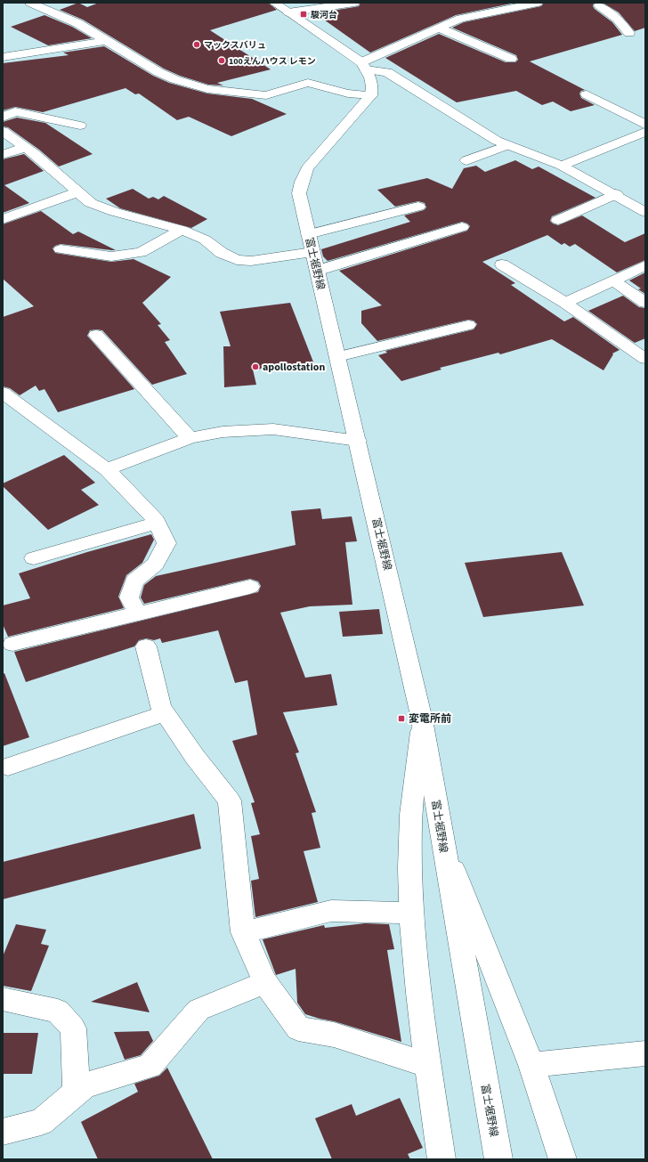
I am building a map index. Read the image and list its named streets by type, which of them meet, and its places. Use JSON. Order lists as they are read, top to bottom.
{
  "streets": {
    "street": ["富士裾野線"]
  },
  "places": {
    "transit": ["駿河台", "変電所前"],
    "other": ["マックスバリュ", "100えんハウス レモン", "apollostation"]
  }
}
